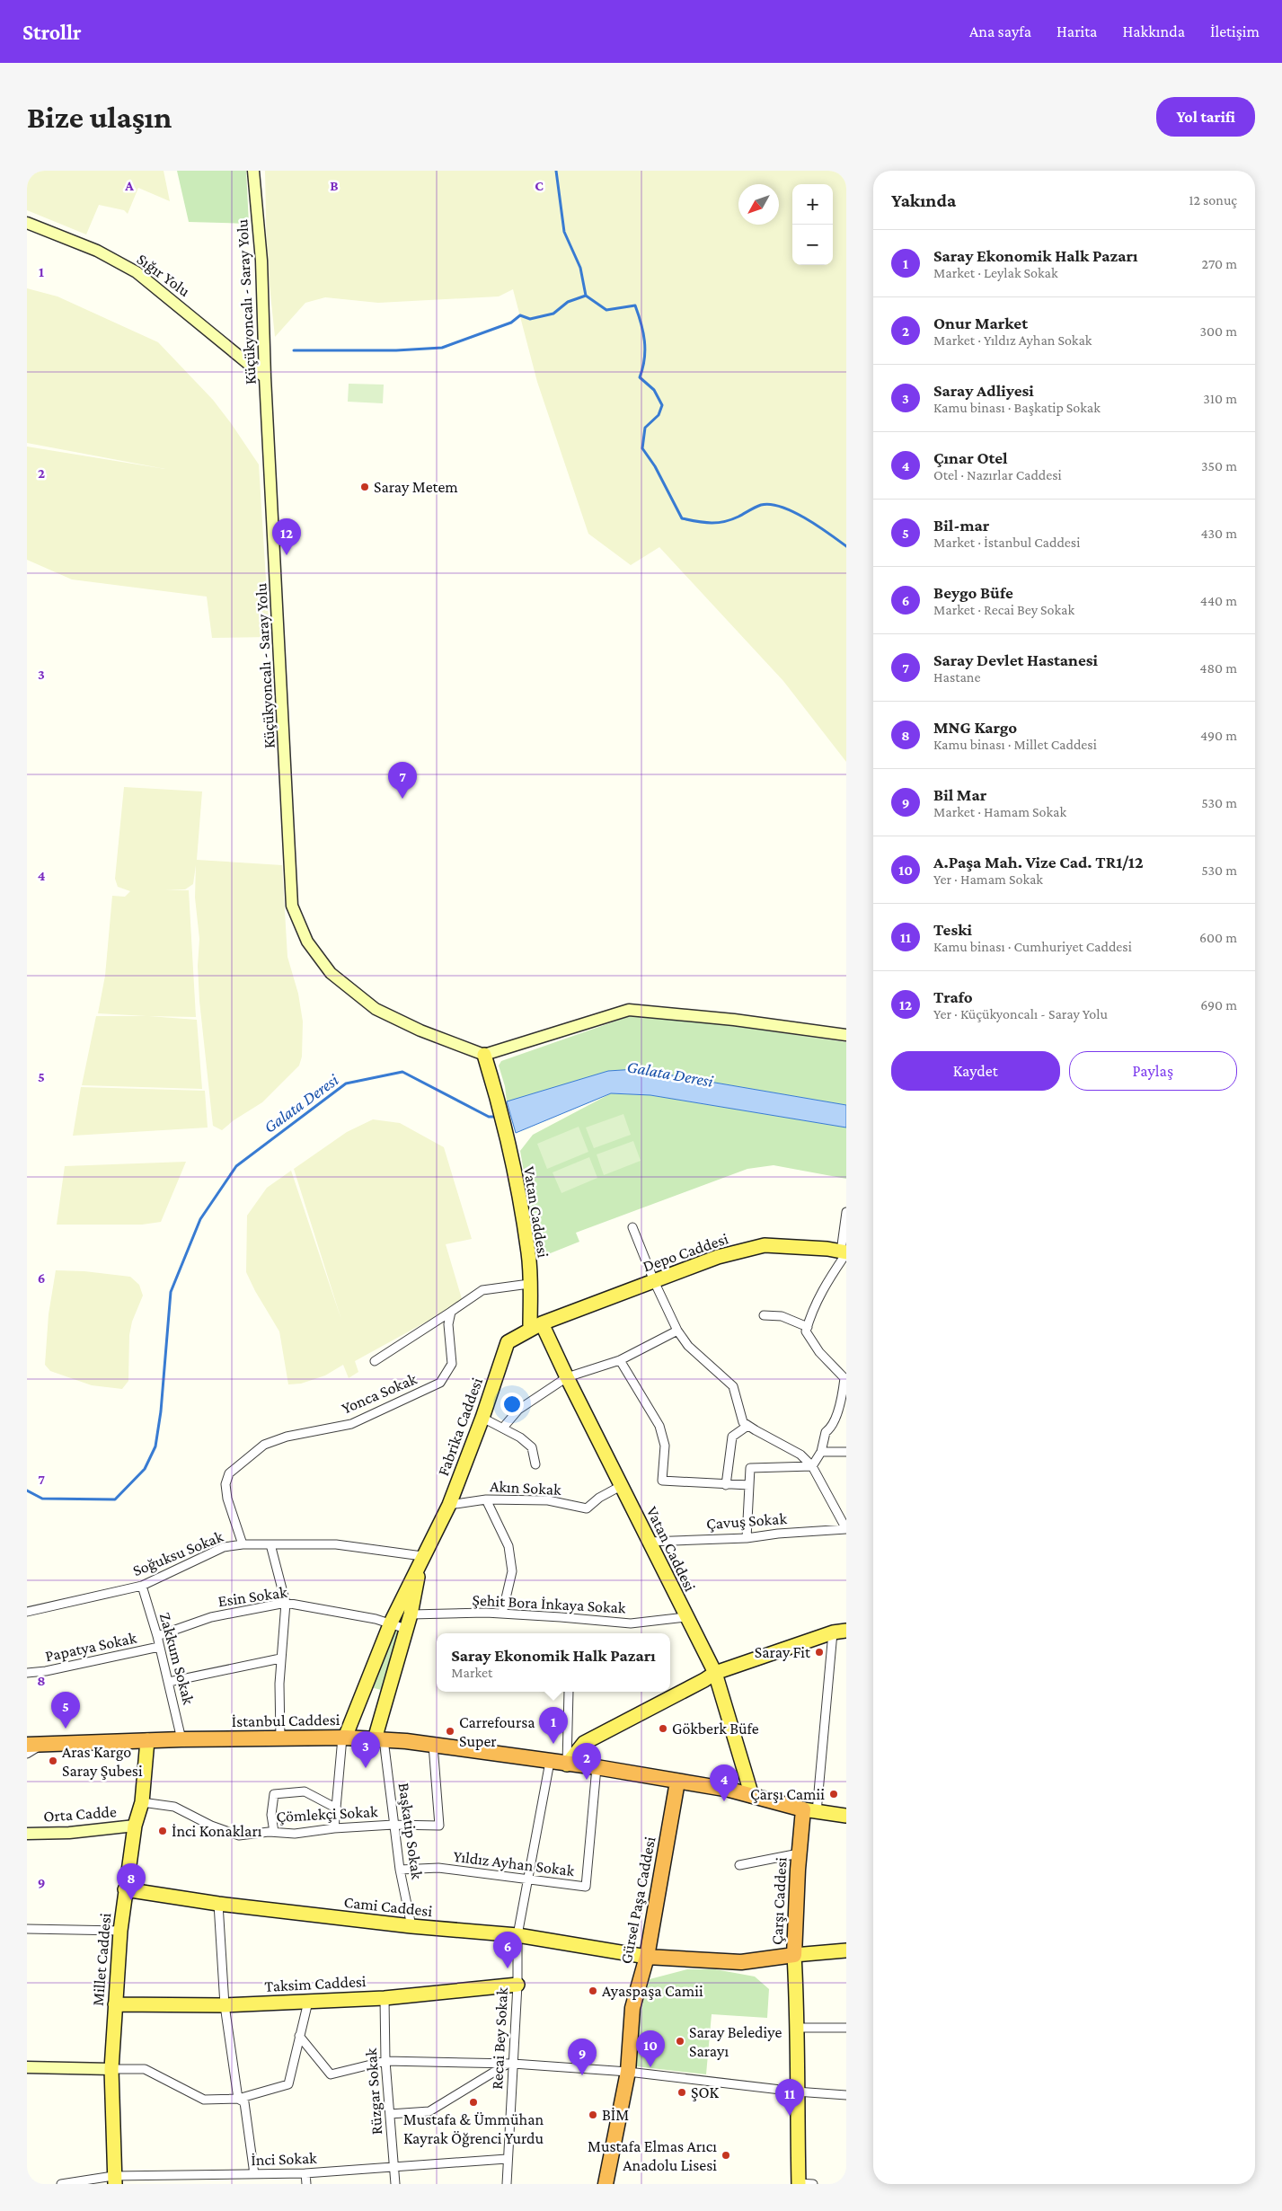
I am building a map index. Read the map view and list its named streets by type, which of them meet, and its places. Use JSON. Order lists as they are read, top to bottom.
{
  "streets": {
    "highway": ["İstanbul Caddesi", "Gürsel Paşa Caddesi", "Çarşı Caddesi"],
    "main road": [
      "Sığır Yolu",
      "Küçükyoncalı - Saray Yolu",
      "Vatan Caddesi",
      "Depo Caddesi",
      "Fabrika Caddesi",
      "Orta Cadde",
      "Cami Caddesi",
      "Millet Caddesi",
      "Taksim Caddesi"
    ],
    "street": [
      "Yonca Sokak",
      "Akın Sokak",
      "Çavuş Sokak",
      "Soğuksu Sokak",
      "Esin Sokak",
      "Şehit Bora İnkaya Sokak",
      "Papatya Sokak",
      "Zakkum Sokak",
      "Çömlekçi Sokak",
      "Başkatip Sokak",
      "Yıldız Ayhan Sokak",
      "Recai Bey Sokak",
      "Rüzgar Sokak",
      "İnci Sokak"
    ]
  },
  "crossings": [
    ["Sığır Yolu", "Küçükyoncalı - Saray Yolu"],
    ["Küçükyoncalı - Saray Yolu", "Vatan Caddesi"],
    ["Vatan Caddesi", "Depo Caddesi"],
    ["Vatan Caddesi", "Fabrika Caddesi"],
    ["Vatan Caddesi", "Akın Sokak"],
    ["Vatan Caddesi", "Çavuş Sokak"],
    ["Vatan Caddesi", "Şehit Bora İnkaya Sokak"],
    ["Vatan Caddesi", "İstanbul Caddesi"],
    ["Depo Caddesi", "Fabrika Caddesi"],
    ["Yonca Sokak", "Soğuksu Sokak"],
    ["Fabrika Caddesi", "Akın Sokak"],
    ["Fabrika Caddesi", "Soğuksu Sokak"],
    ["Fabrika Caddesi", "Esin Sokak"],
    ["Fabrika Caddesi", "Şehit Bora İnkaya Sokak"],
    ["Fabrika Caddesi", "İstanbul Caddesi"],
    ["Fabrika Caddesi", "Başkatip Sokak"],
    ["Soğuksu Sokak", "Zakkum Sokak"],
    ["Esin Sokak", "Zakkum Sokak"],
    ["Papatya Sokak", "Zakkum Sokak"],
    ["Zakkum Sokak", "İstanbul Caddesi"],
    ["İstanbul Caddesi", "Çömlekçi Sokak"],
    ["İstanbul Caddesi", "Başkatip Sokak"],
    ["İstanbul Caddesi", "Yıldız Ayhan Sokak"],
    ["İstanbul Caddesi", "Gürsel Paşa Caddesi"],
    ["İstanbul Caddesi", "Çarşı Caddesi"],
    ["İstanbul Caddesi", "Millet Caddesi"],
    ["İstanbul Caddesi", "Recai Bey Sokak"],
    ["Orta Cadde", "Millet Caddesi"],
    ["Çömlekçi Sokak", "Başkatip Sokak"],
    ["Çömlekçi Sokak", "Millet Caddesi"],
    ["Başkatip Sokak", "Yıldız Ayhan Sokak"],
    ["Başkatip Sokak", "Cami Caddesi"],
    ["Yıldız Ayhan Sokak", "Recai Bey Sokak"],
    ["Gürsel Paşa Caddesi", "Çarşı Caddesi"],
    ["Gürsel Paşa Caddesi", "Cami Caddesi"],
    ["Çarşı Caddesi", "Cami Caddesi"],
    ["Cami Caddesi", "Millet Caddesi"],
    ["Cami Caddesi", "Recai Bey Sokak"],
    ["Millet Caddesi", "Taksim Caddesi"],
    ["Millet Caddesi", "İnci Sokak"],
    ["Taksim Caddesi", "Recai Bey Sokak"],
    ["Taksim Caddesi", "Rüzgar Sokak"],
    ["Recai Bey Sokak", "İnci Sokak"],
    ["Rüzgar Sokak", "İnci Sokak"]
  ],
  "water": ["Galata Deresi"],
  "places": [
    "Saray Metem",
    "Saray Fit",
    "Gökberk Büfe",
    "Carrefoursa Super",
    "Aras Kargo Saray Şubesi",
    "Çarşı Camii",
    "İnci Konakları",
    "Ayaspaşa Camii",
    "Saray Belediye Sarayı",
    "ŞOK",
    "Mustafa & Ümmühan Kayrak Öğrenci Yurdu",
    "BİM",
    "Mustafa Elmas Arıcı Anadolu Lisesi"
  ],
  "north": "bottom left",
  "page": {
    "header": "Strollr",
    "nav": [
      "Ana sayfa",
      "Harita",
      "Hakkında",
      "İletişim"
    ],
    "buttons": [
      "Yol tarifi",
      ["Kaydet", "Paylaş"]
    ],
    "title": "Bize ulaşın",
    "heading": ["Yakında", "12 sonuç"],
    "map_buttons": ["+", "−"],
    "list": [
      {
        "mark": "1",
        "name": "Saray Ekonomik Halk Pazarı",
        "note": "Market · Leylak Sokak",
        "value": "270 m"
      },
      {
        "mark": "2",
        "name": "Onur Market",
        "note": "Market · Yıldız Ayhan Sokak",
        "value": "300 m"
      },
      {
        "mark": "3",
        "name": "Saray Adliyesi",
        "note": "Kamu binası · Başkatip Sokak",
        "value": "310 m"
      },
      {
        "mark": "4",
        "name": "Çınar Otel",
        "note": "Otel · Nazırlar Caddesi",
        "value": "350 m"
      },
      {
        "mark": "5",
        "name": "Bil-mar",
        "note": "Market · İstanbul Caddesi",
        "value": "430 m"
      },
      {
        "mark": "6",
        "name": "Beygo Büfe",
        "note": "Market · Recai Bey Sokak",
        "value": "440 m"
      },
      {
        "mark": "7",
        "name": "Saray Devlet Hastanesi",
        "note": "Hastane",
        "value": "480 m"
      },
      {
        "mark": "8",
        "name": "MNG Kargo",
        "note": "Kamu binası · Millet Caddesi",
        "value": "490 m"
      },
      {
        "mark": "9",
        "name": "Bil Mar",
        "note": "Market · Hamam Sokak",
        "value": "530 m"
      },
      {
        "mark": "10",
        "name": "A.Paşa Mah. Vize Cad. TR1/12",
        "note": "Yer · Hamam Sokak",
        "value": "530 m"
      },
      {
        "mark": "11",
        "name": "Teski",
        "note": "Kamu binası · Cumhuriyet Caddesi",
        "value": "600 m"
      },
      {
        "mark": "12",
        "name": "Trafo",
        "note": "Yer · Küçükyoncalı - Saray Yolu",
        "value": "690 m"
      }
    ],
    "pins": [
      "12",
      "7",
      "5",
      "1",
      "3",
      "2",
      "4",
      "8",
      "6",
      "10",
      "9",
      "11"
    ],
    "popup": ["Saray Ekonomik Halk Pazarı", "Market"]
  },
  "grid": {
    "columns": ["A", "B", "C"],
    "rows": [
      "1",
      "2",
      "3",
      "4",
      "5",
      "6",
      "7",
      "8",
      "9"
    ]
  }
}
